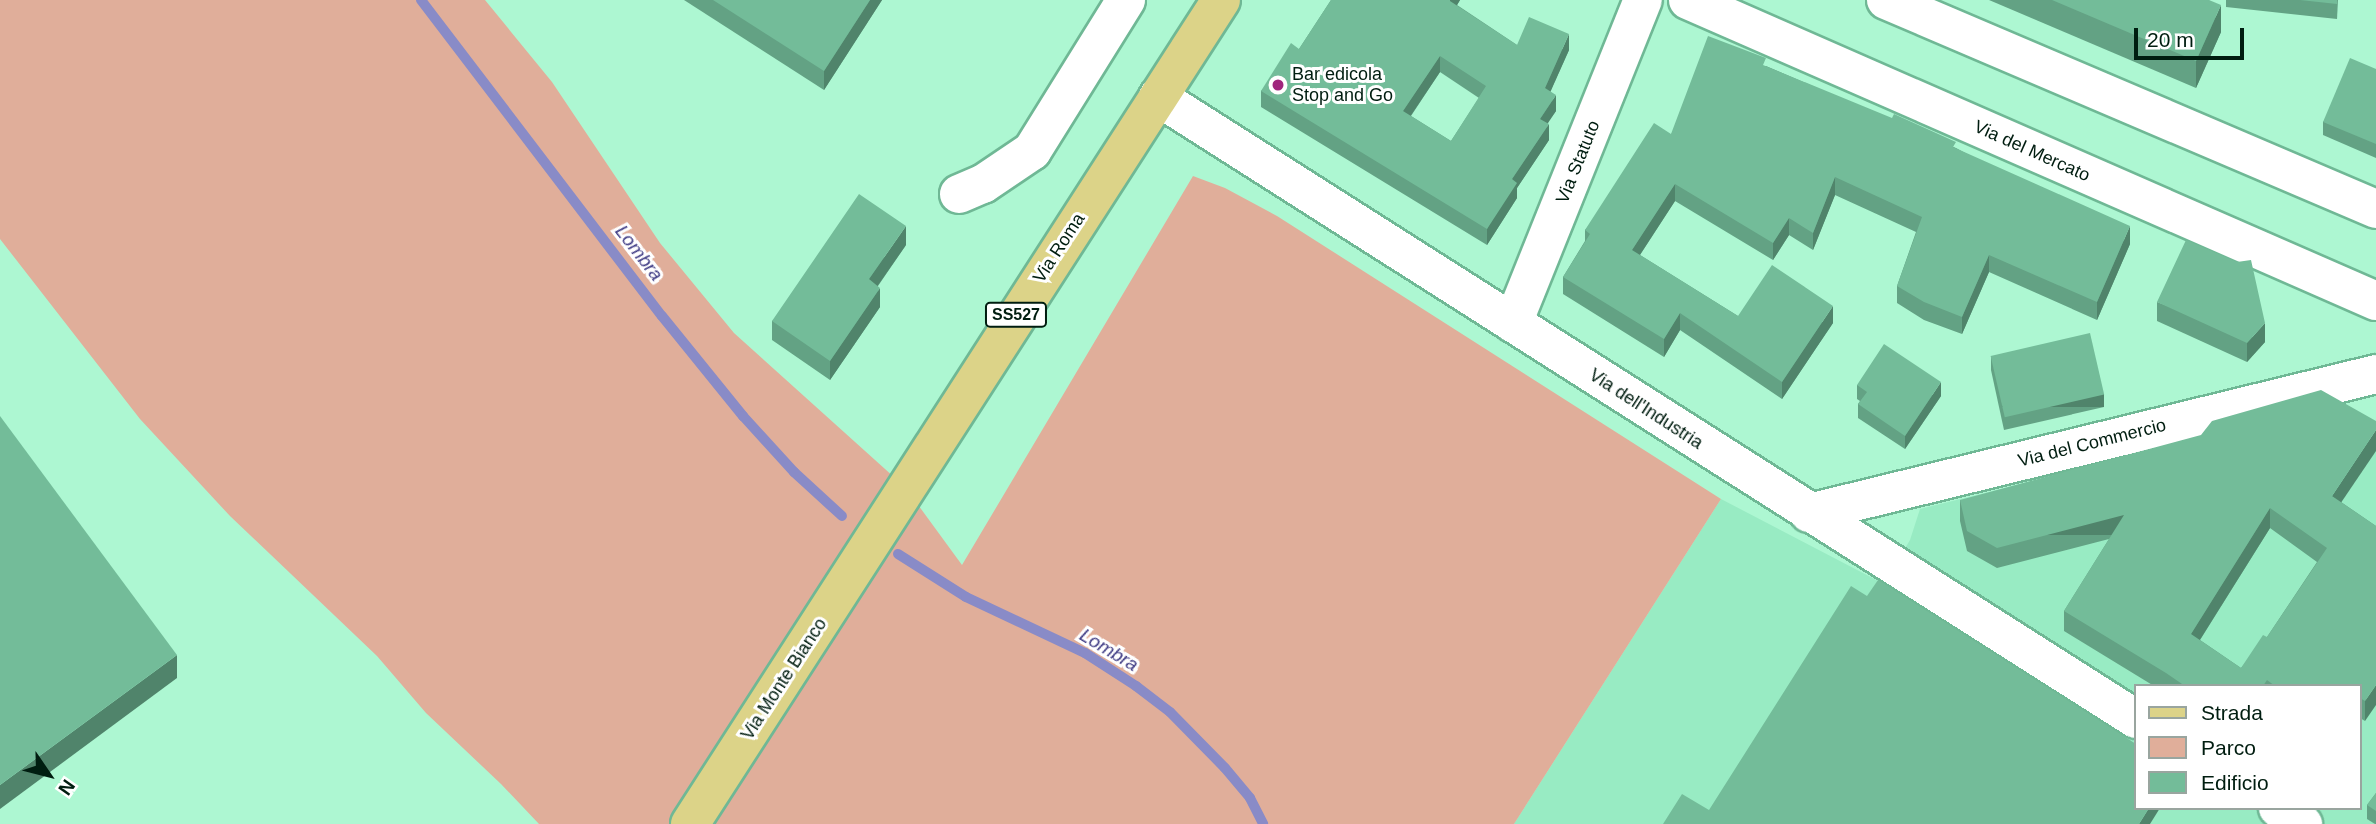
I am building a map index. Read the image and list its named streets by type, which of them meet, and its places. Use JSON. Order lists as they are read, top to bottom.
{
  "streets": {
    "main road": ["Via Roma", "SS527", "Via Monte Bianco"],
    "street": [
      "Via del Mercato",
      "Via Statuto",
      "Via dell'Industria",
      "Via del Commercio"
    ]
  },
  "crossings": [
    ["Via Statuto", "Via dell'Industria"],
    ["Via Roma", "Via dell'Industria"],
    ["Via Roma", "Via Monte Bianco"],
    ["Via dell'Industria", "Via del Commercio"]
  ],
  "water": ["Lombra"],
  "places": ["Bar edicola Stop and Go"],
  "legend": ["Strada", "Parco", "Edificio"],
  "scale_bar": "20 m",
  "north": "bottom right"
}
